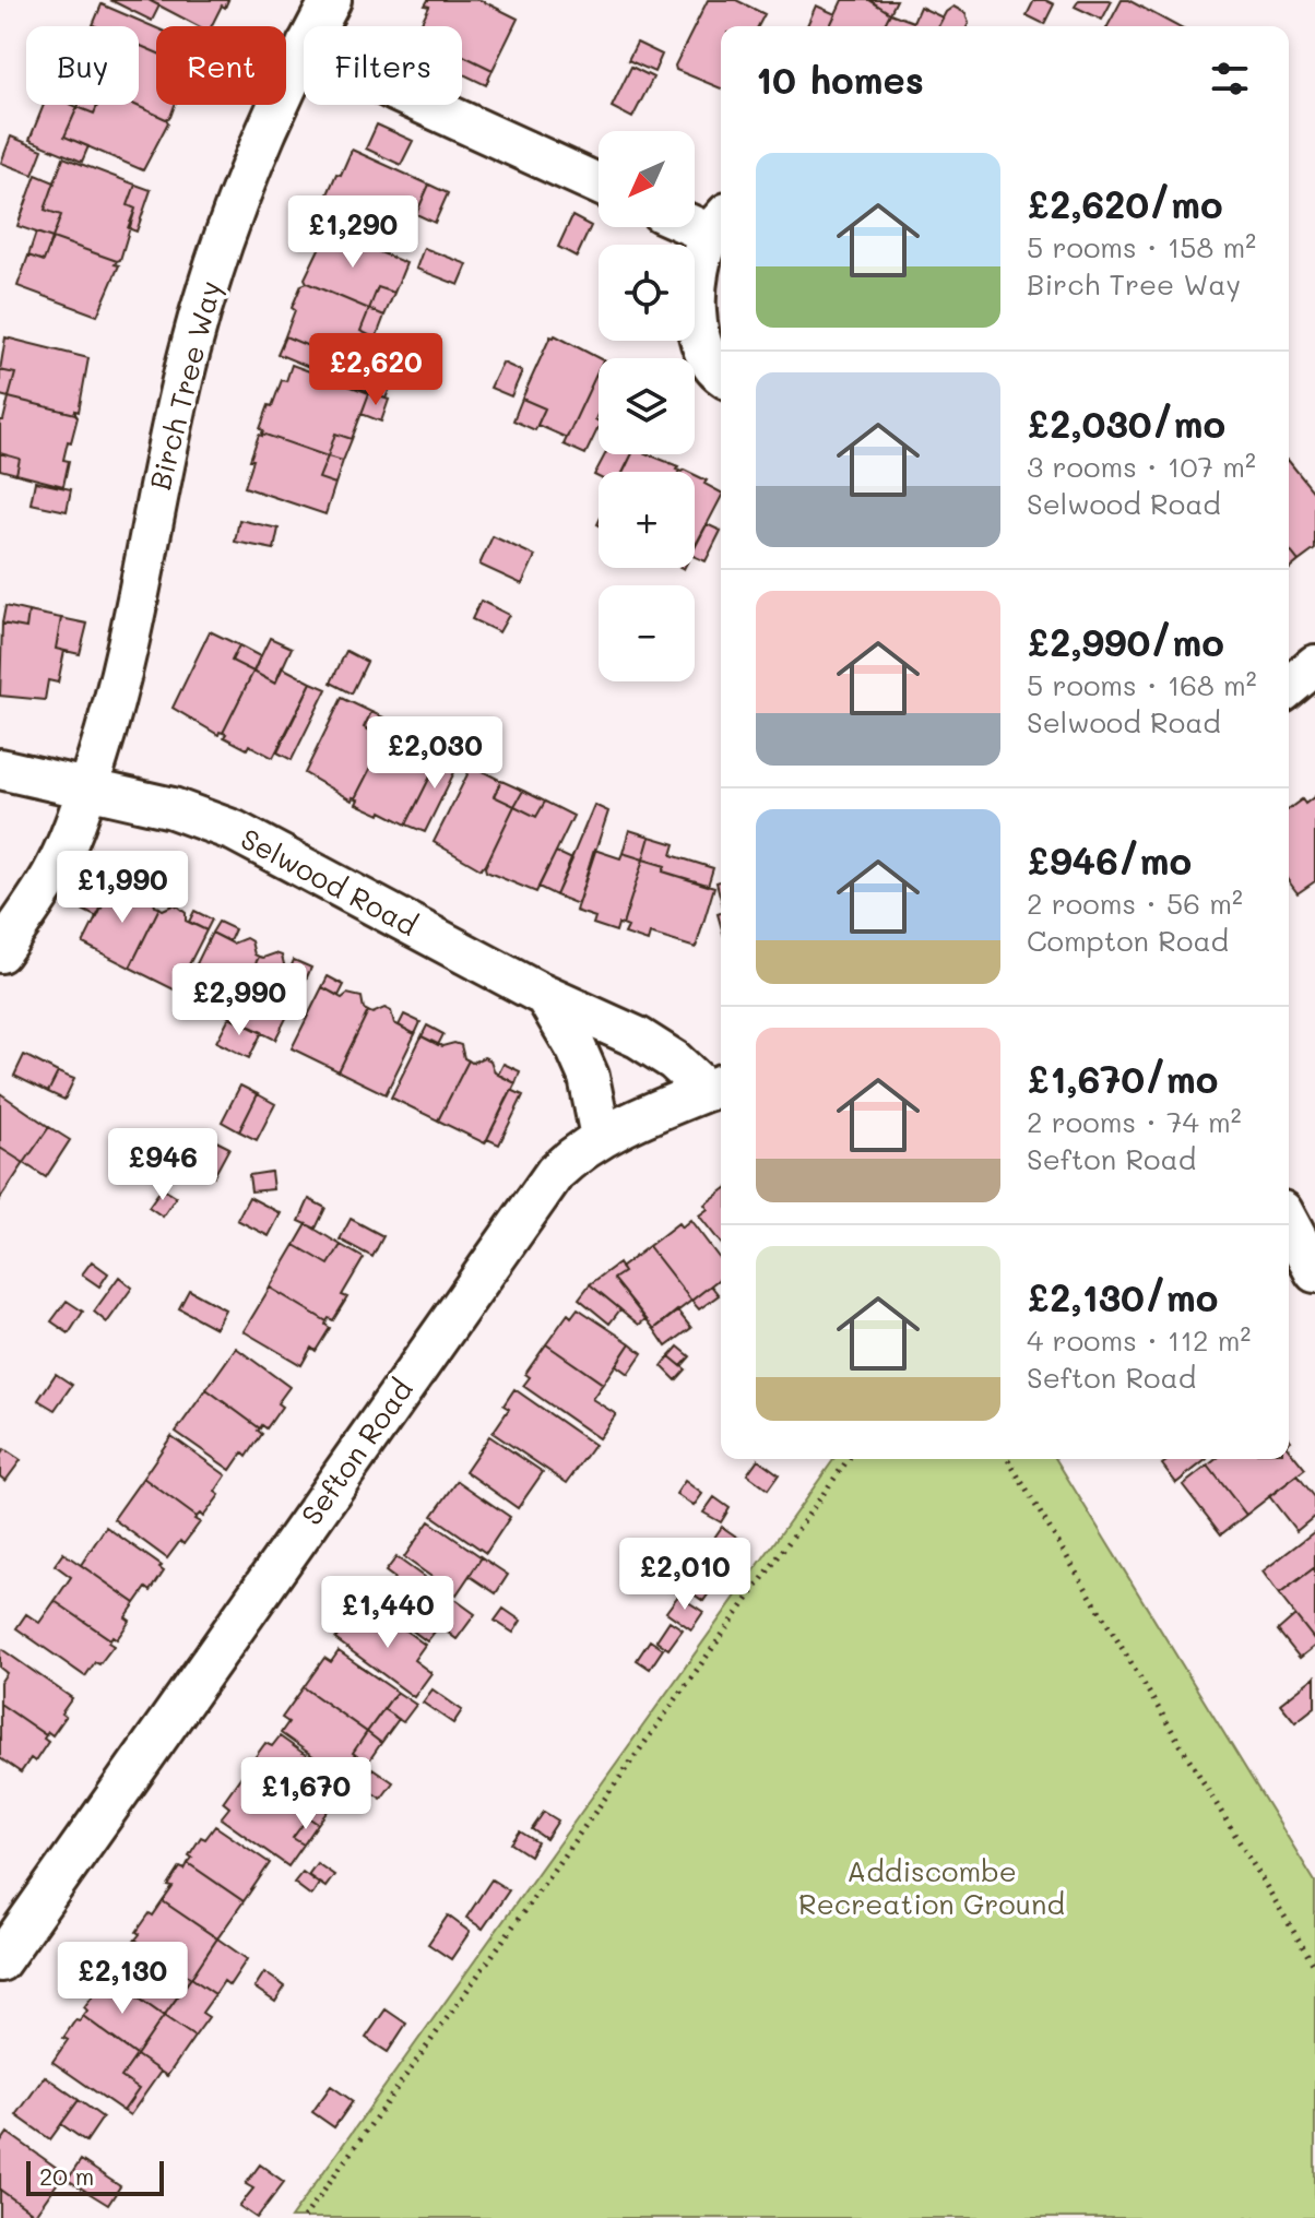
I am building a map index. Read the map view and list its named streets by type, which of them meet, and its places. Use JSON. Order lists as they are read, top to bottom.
{
  "streets": {
    "street": ["Birch Tree Way", "Selwood Road", "Sefton Road"]
  },
  "crossings": [
    ["Birch Tree Way", "Selwood Road"],
    ["Selwood Road", "Sefton Road"]
  ],
  "parks": ["Addiscombe Recreation Ground"],
  "scale_bar": "20 m",
  "north": "bottom left",
  "page": {
    "chip": ["Buy", "Rent", "Filters"],
    "heading": "10 homes",
    "map_buttons": ["+", "−"],
    "list": [
      {
        "name": "£2,620/mo",
        "note": "5 rooms · 158 m² · Birch Tree Way"
      },
      {
        "name": "£2,030/mo",
        "note": "3 rooms · 107 m² · Selwood Road"
      },
      {
        "name": "£2,990/mo",
        "note": "5 rooms · 168 m² · Selwood Road"
      },
      {
        "name": "£946/mo",
        "note": "2 rooms · 56 m² · Compton Road"
      },
      {
        "name": "£1,670/mo",
        "note": "2 rooms · 74 m² · Sefton Road"
      },
      {
        "name": "£2,130/mo",
        "note": "4 rooms · 112 m² · Sefton Road"
      }
    ],
    "price": [
      "£1,290",
      "£2,620",
      "£2,030",
      "£1,990",
      "£2,990",
      "£946",
      "£2,010",
      "£1,440",
      "£1,670",
      "£2,130"
    ],
    "scale": "20 m"
  }
}
